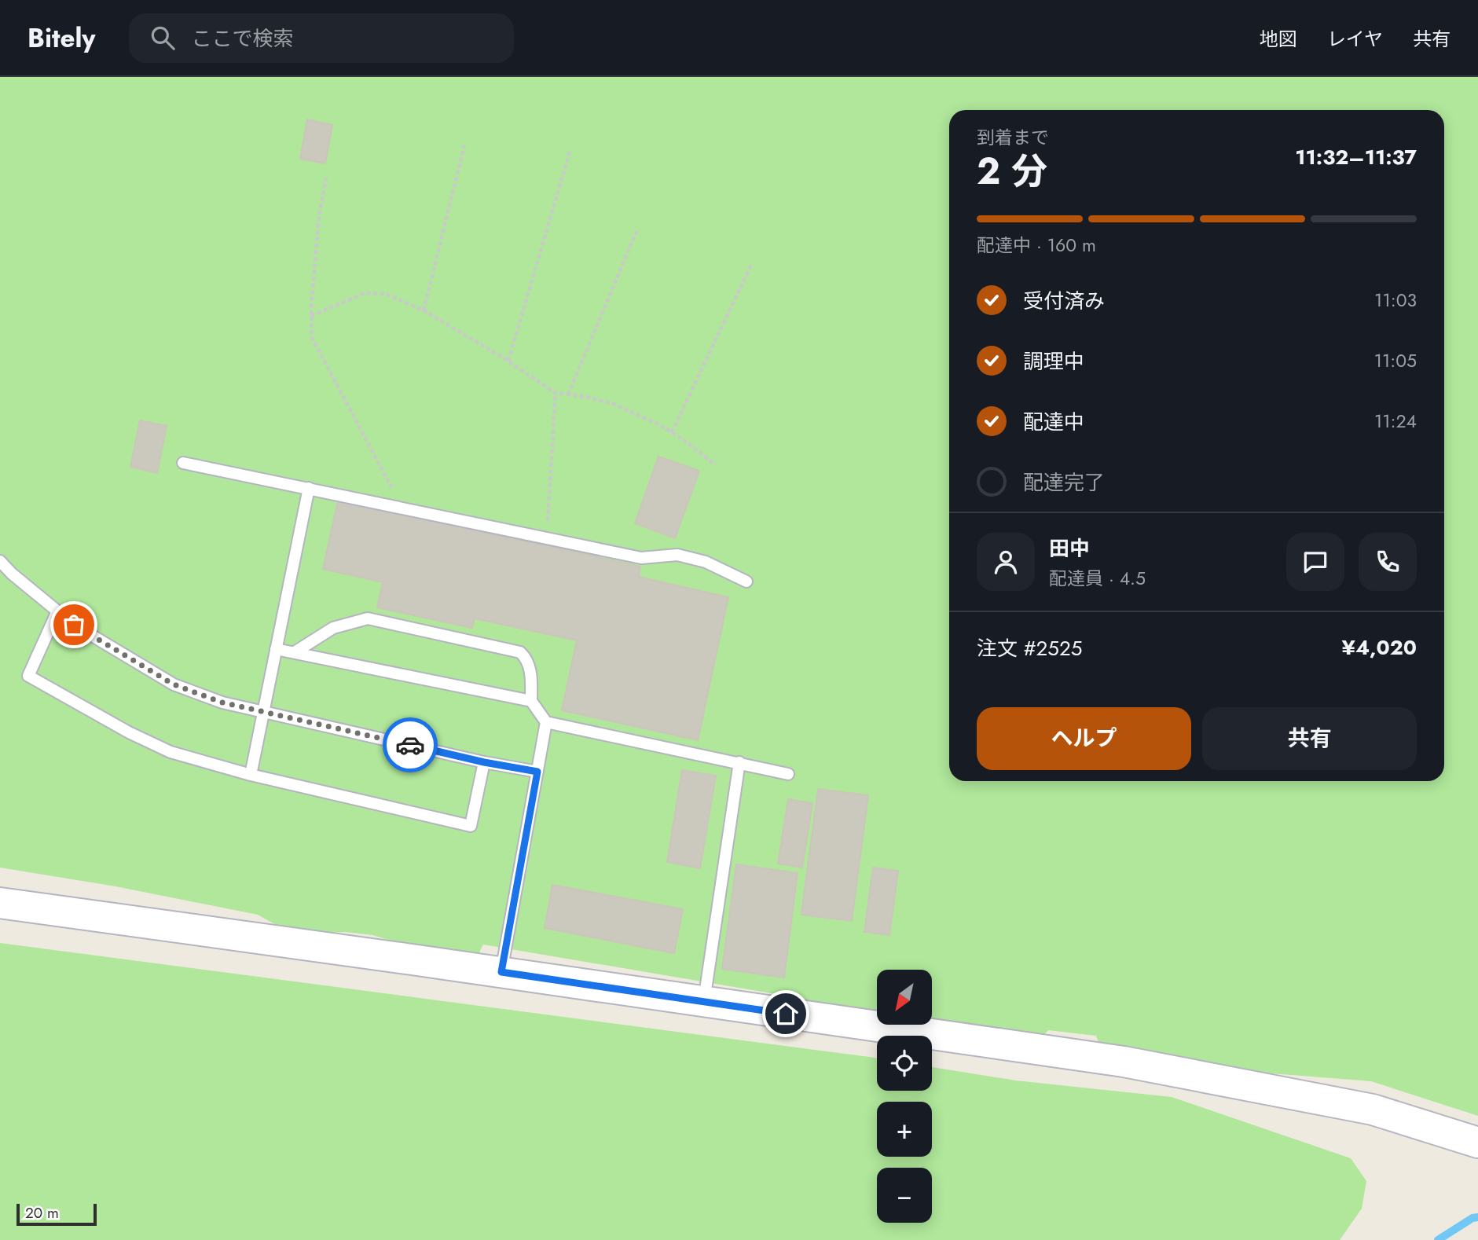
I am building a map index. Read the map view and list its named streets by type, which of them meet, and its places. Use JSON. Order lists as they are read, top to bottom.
{
  "scale_bar": "20 m",
  "north": "bottom left",
  "page": {
    "header": "Bitely",
    "search": "ここで検索",
    "nav": ["地図", "レイヤ", "共有"],
    "heading": ["2 分", "到着まで", "11:32–11:37"],
    "panel": [
      "田中",
      "配達員 · 4.5",
      "注文 #2525",
      "¥4,020"
    ],
    "bar": "配達中 · 160 m",
    "list": [
      ["受付済み", "11:03"],
      ["調理中", "11:05"],
      ["配達中", "11:24"],
      "配達完了"
    ],
    "buttons": ["ヘルプ", "共有"],
    "map_buttons": ["+", "−"],
    "scale": "20 m"
  }
}
